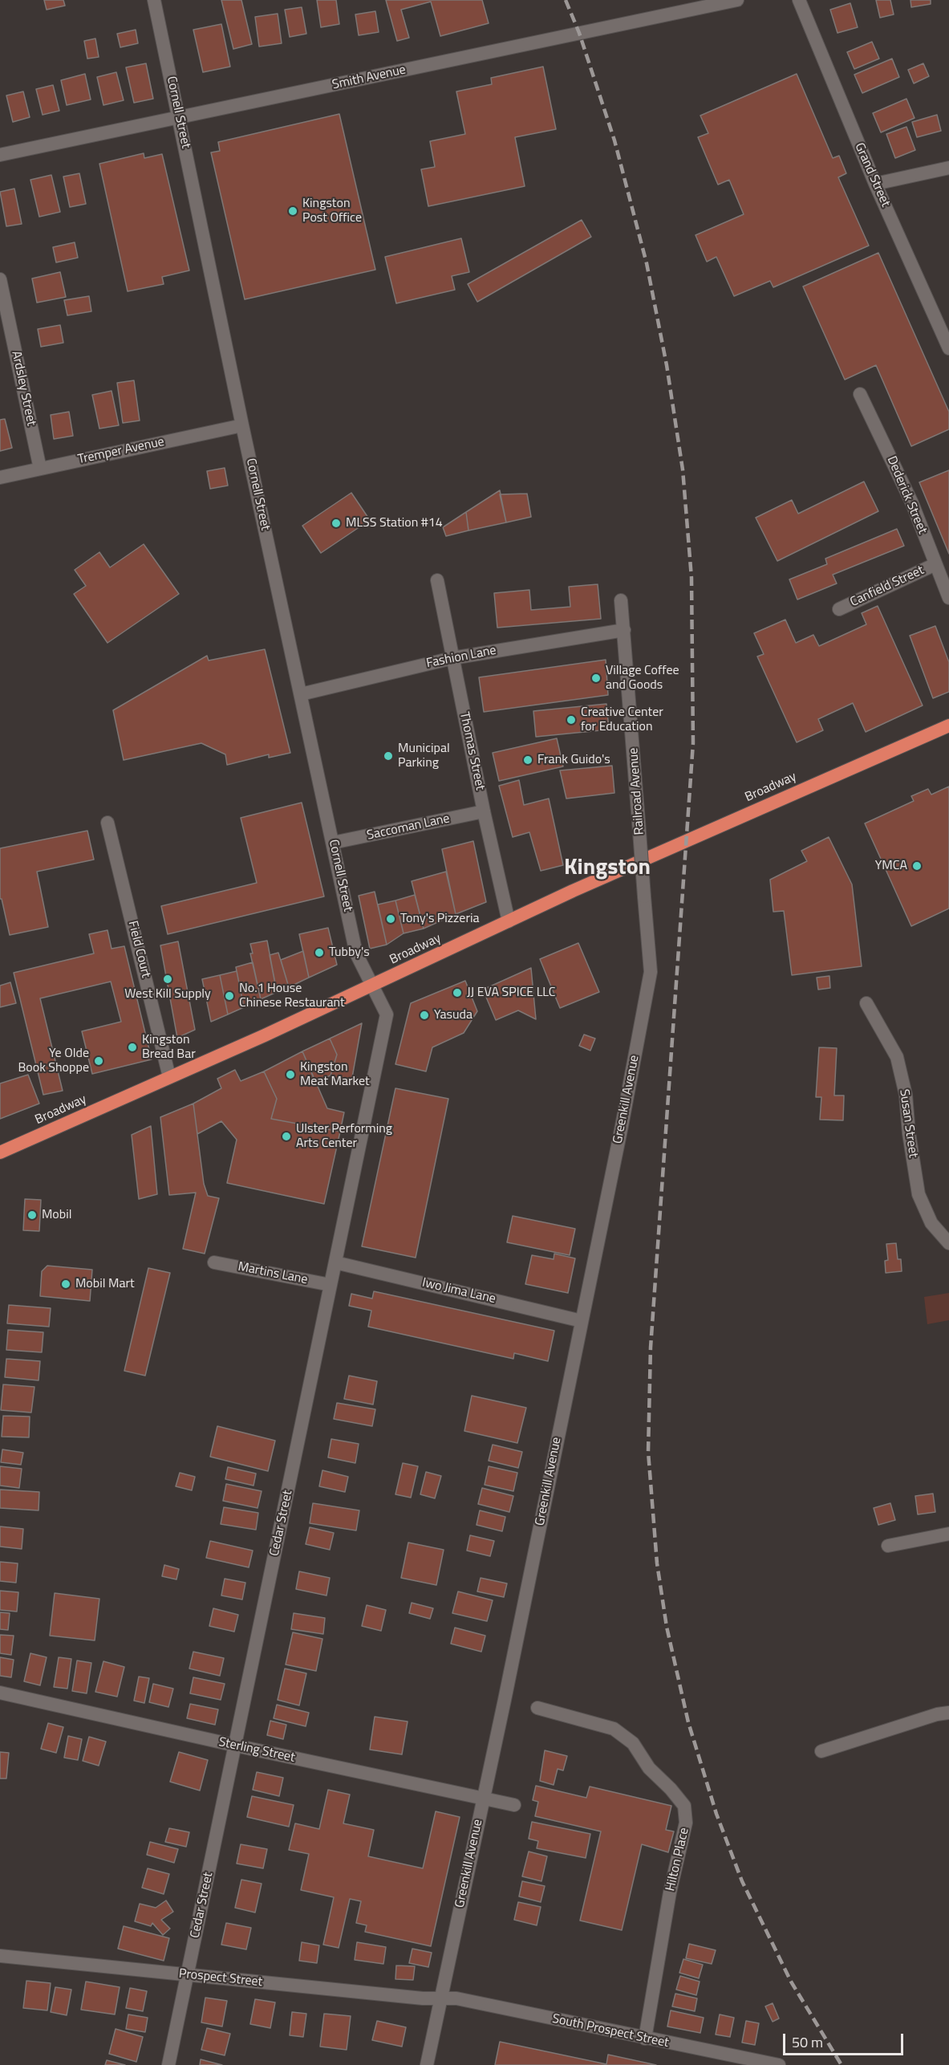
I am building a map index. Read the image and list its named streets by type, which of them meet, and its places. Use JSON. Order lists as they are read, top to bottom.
{
  "streets": {
    "highway": ["Broadway"],
    "street": [
      "Smith Avenue",
      "Cornell Street",
      "Grand Street",
      "Ardsley Street",
      "Tremper Avenue",
      "Dederick Street",
      "Canfield Street",
      "Fashion Lane",
      "Thomas Street",
      "Railroad Avenue",
      "Saccoman Lane",
      "Field Court",
      "Greenkill Avenue",
      "Susan Street",
      "Martins Lane",
      "Iwo Jima Lane",
      "Cedar Street",
      "Sterling Street",
      "Hilton Place",
      "Prospect Street",
      "South Prospect Street"
    ]
  },
  "crossings": [
    ["Smith Avenue", "Cornell Street"],
    ["Cornell Street", "Tremper Avenue"],
    ["Cornell Street", "Fashion Lane"],
    ["Cornell Street", "Broadway"],
    ["Cornell Street", "Saccoman Lane"],
    ["Cornell Street", "Cedar Street"],
    ["Ardsley Street", "Tremper Avenue"],
    ["Dederick Street", "Canfield Street"],
    ["Fashion Lane", "Thomas Street"],
    ["Fashion Lane", "Railroad Avenue"],
    ["Thomas Street", "Broadway"],
    ["Thomas Street", "Saccoman Lane"],
    ["Broadway", "Field Court"],
    ["Broadway", "Cedar Street"],
    ["Railroad Avenue", "Greenkill Avenue"],
    ["Greenkill Avenue", "Iwo Jima Lane"],
    ["Greenkill Avenue", "Sterling Street"],
    ["Greenkill Avenue", "Prospect Street"],
    ["Greenkill Avenue", "South Prospect Street"],
    ["Martins Lane", "Cedar Street"],
    ["Iwo Jima Lane", "Cedar Street"],
    ["Cedar Street", "Sterling Street"],
    ["Cedar Street", "Prospect Street"],
    ["Hilton Place", "South Prospect Street"],
    ["Prospect Street", "South Prospect Street"]
  ],
  "districts": ["Kingston"],
  "places": [
    "Kingston Post Office",
    "MLSS Station #14",
    "Village Coffee and Goods",
    "Creative Center for Education",
    "Municipal Parking",
    "Frank Guido's",
    "YMCA",
    "Tony's Pizzeria",
    "Tubby's",
    "West Kill Supply",
    "JJ EVA SPICE LLC",
    "No.1 House Chinese Restaurant",
    "Yasuda",
    "Kingston Bread Bar",
    "Ye Olde Book Shoppe",
    "Kingston Meat Market",
    "Ulster Performing Arts Center",
    "Mobil",
    "Mobil Mart"
  ],
  "scale_bar": "50 m"
}
